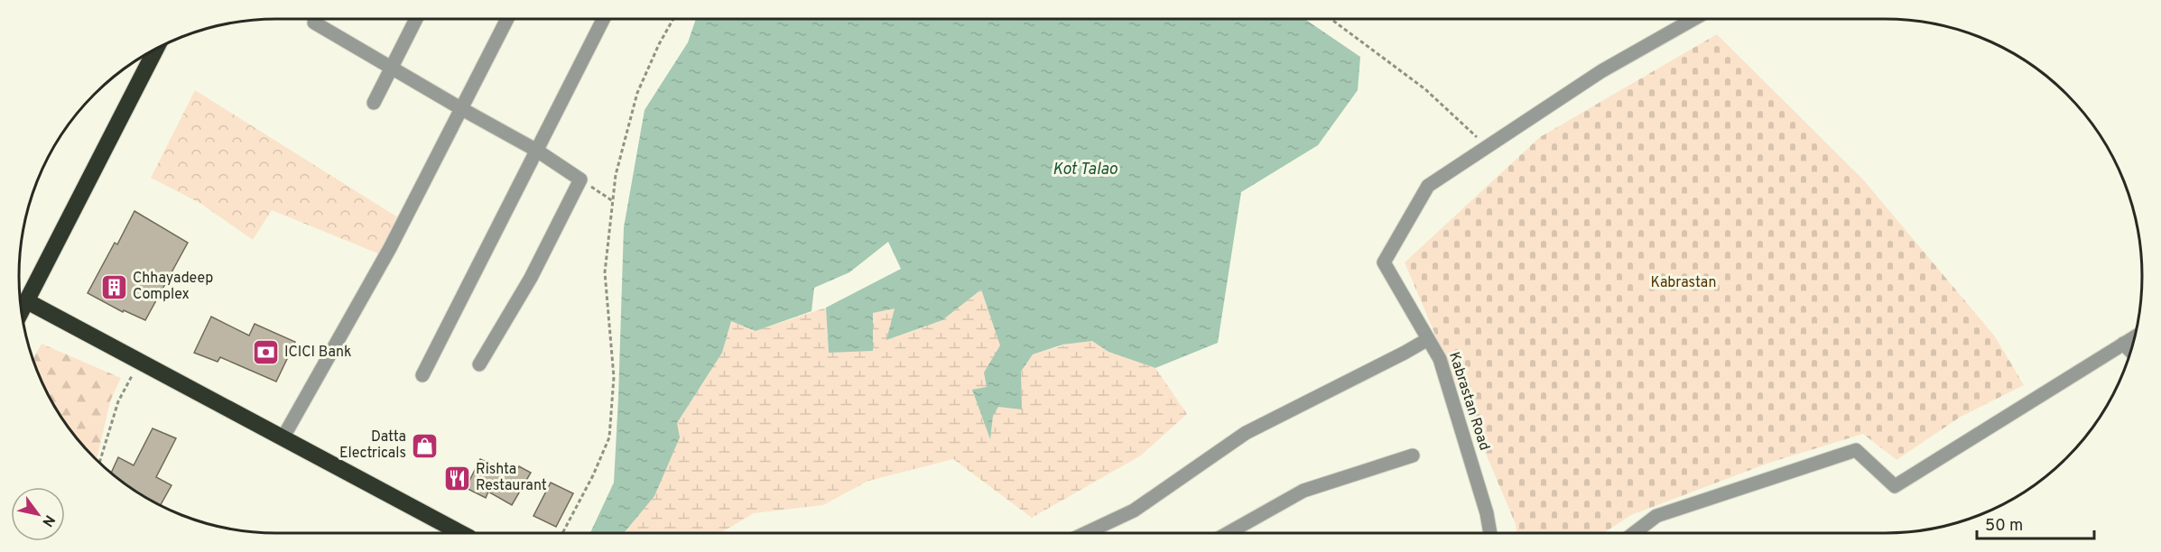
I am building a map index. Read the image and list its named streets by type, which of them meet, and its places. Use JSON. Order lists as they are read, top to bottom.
{
  "streets": {
    "street": ["Kabrastan Road"]
  },
  "water": ["Kot Talao"],
  "parks": ["Kabrastan"],
  "places": {
    "building": ["Chhayadeep Complex"],
    "bank": ["ICICI Bank"],
    "shop": ["Datta Electricals"],
    "restaurant": ["Rishta Restaurant"]
  },
  "scale_bar": "50 m",
  "north": "bottom right"
}
